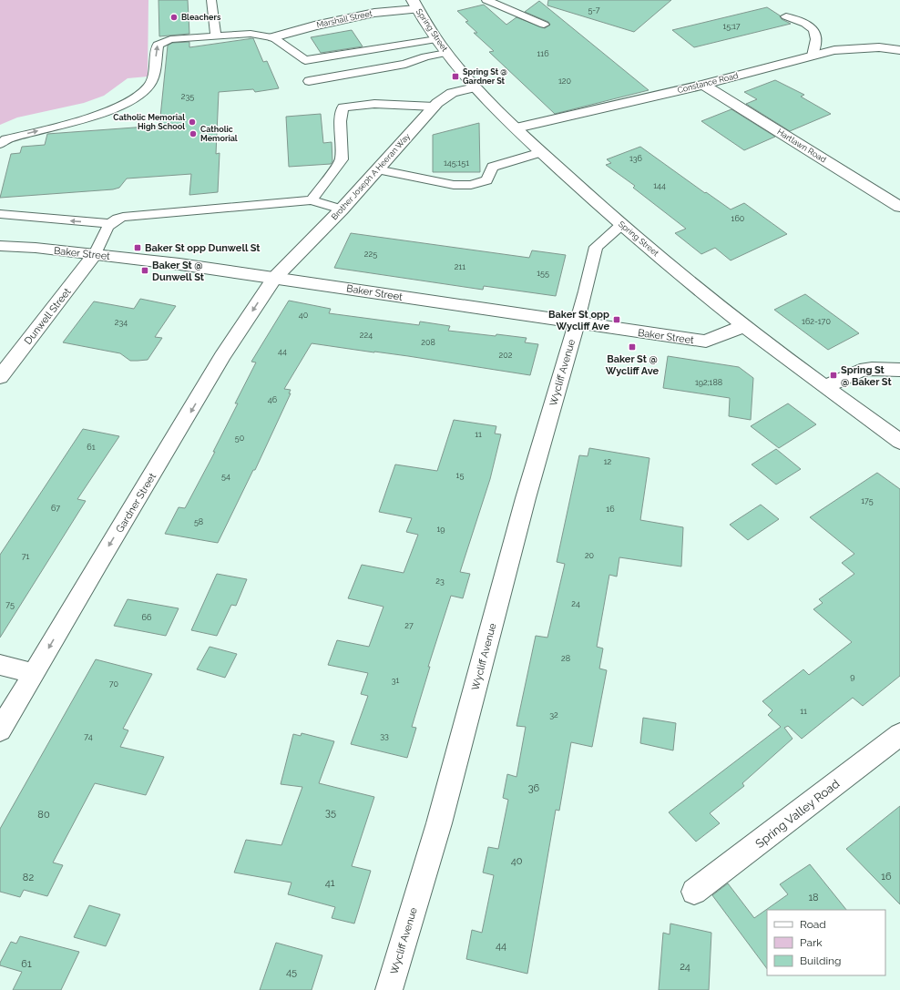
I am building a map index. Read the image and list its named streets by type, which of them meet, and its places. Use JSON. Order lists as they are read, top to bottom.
{
  "streets": {
    "street": [
      "Marshall Street",
      "Spring Street",
      "Constance Road",
      "Hartlawn Road",
      "Brother Joseph A Heeran Way",
      "Baker Street",
      "Dunwell Street",
      "Wycliff Avenue",
      "Gardner Street",
      "Spring Valley Road"
    ]
  },
  "crossings": [
    ["Marshall Street", "Spring Street"],
    ["Spring Street", "Constance Road"],
    ["Spring Street", "Brother Joseph A Heeran Way"],
    ["Spring Street", "Baker Street"],
    ["Constance Road", "Hartlawn Road"],
    ["Brother Joseph A Heeran Way", "Baker Street"],
    ["Brother Joseph A Heeran Way", "Gardner Street"],
    ["Baker Street", "Dunwell Street"],
    ["Baker Street", "Wycliff Avenue"],
    ["Baker Street", "Gardner Street"]
  ],
  "one_way": ["Gardner Street"],
  "places": {
    "other": ["Bleachers", "Catholic Memorial High School", "Catholic Memorial"],
    "transit": [
      "Spring St @ Gardner St",
      "Baker St opp Dunwell St",
      "Baker St @ Dunwell St",
      "Baker St opp Wycliff Ave",
      "Baker St @ Wycliff Ave",
      "Spring St @ Baker St"
    ]
  },
  "house_numbers": [
    "5-7",
    "15;17",
    "116",
    "120",
    "235",
    "136",
    "145;151",
    "144",
    "160",
    "225",
    "211",
    "155",
    "40",
    "162-170",
    "234",
    "224",
    "208",
    "44",
    "202",
    "192;188",
    "46",
    "11",
    "50",
    "61",
    "12",
    "15",
    "54",
    "175",
    "67",
    "16",
    "58",
    "19",
    "20",
    "71",
    "23",
    "24",
    "75",
    "66",
    "27",
    "28",
    "9",
    "31",
    "70",
    "11",
    "32",
    "33",
    "74",
    "36",
    "35",
    "80",
    "40",
    "16",
    "82",
    "41",
    "18",
    "44",
    "61",
    "24",
    "45"
  ],
  "legend": ["Road", "Park", "Building"]
}
